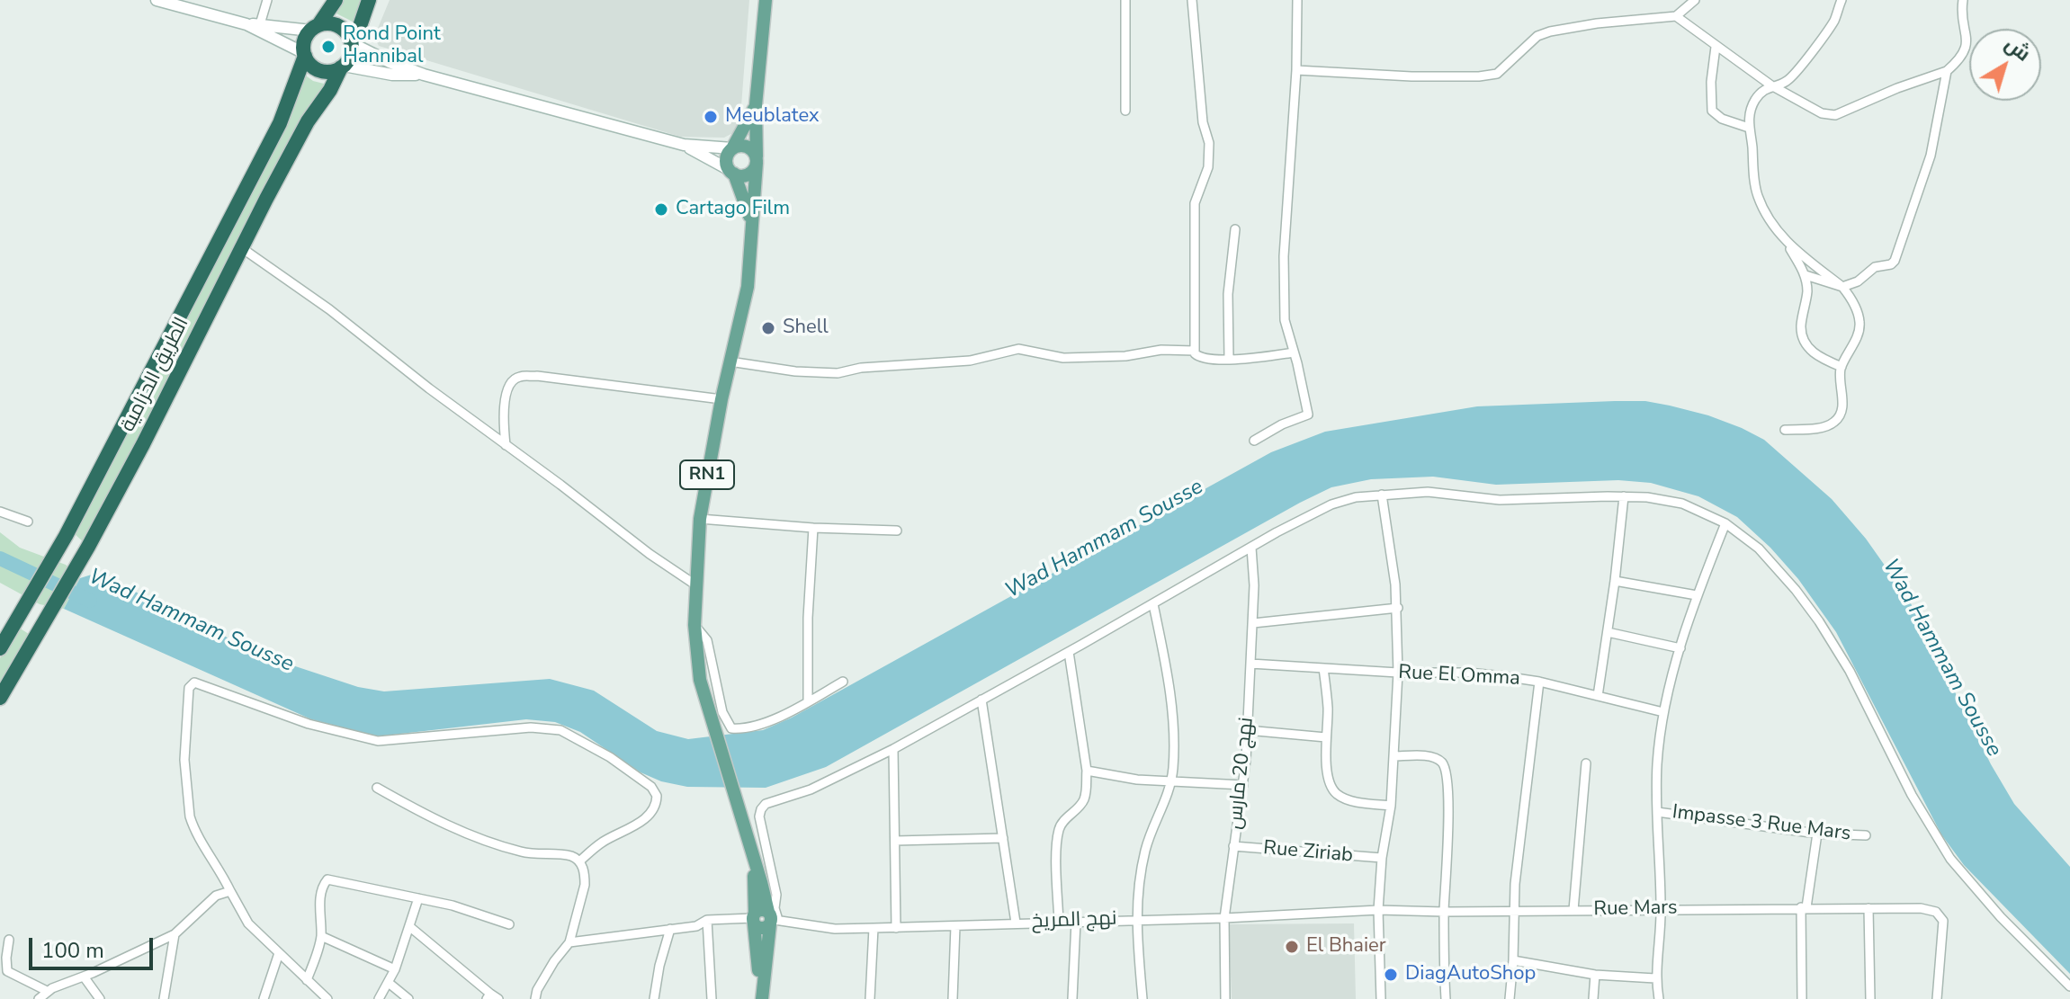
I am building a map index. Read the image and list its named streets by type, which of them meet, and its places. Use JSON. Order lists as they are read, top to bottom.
{
  "streets": {
    "highway": ["الطريق الحزامية"],
    "main road": ["RN1"],
    "street": [
      "Rue El Omma",
      "نهج 20 مارس",
      "Impasse 3 Rue Mars",
      "Rue Ziriab",
      "Rue Mars",
      "نهج المريخ"
    ]
  },
  "crossings": [
    ["RN1", "نهج المريخ"],
    ["Rue El Omma", "نهج 20 مارس"],
    ["نهج 20 مارس", "Rue Ziriab"],
    ["نهج 20 مارس", "نهج المريخ"],
    ["Rue Mars", "نهج المريخ"]
  ],
  "water": ["Wad Hammam Sousse"],
  "places": [
    "Rond Point Hannibal",
    "Meublatex",
    "Cartago Film",
    "Shell",
    "El Bhaier",
    "DiagAutoShop"
  ],
  "scale_bar": "100 m",
  "north": "top right"
}
